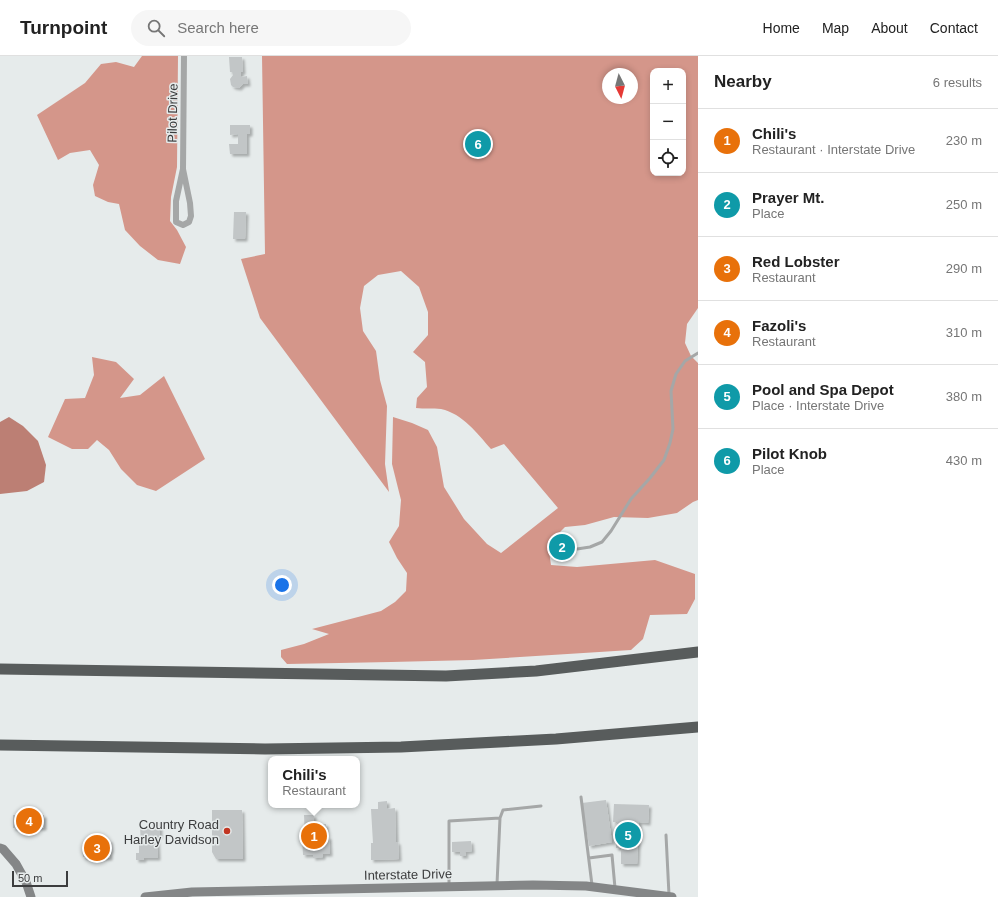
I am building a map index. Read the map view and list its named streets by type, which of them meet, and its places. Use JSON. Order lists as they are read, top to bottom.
{
  "streets": {
    "main road": ["Interstate Drive"],
    "street": ["Pilot Drive"]
  },
  "places": ["Country Road Harley Davidson"],
  "scale_bar": "50 m",
  "north": "bottom",
  "page": {
    "header": "Turnpoint",
    "search": "Search here",
    "nav": [
      "Home",
      "Map",
      "About",
      "Contact"
    ],
    "heading": ["Nearby", "6 results"],
    "map_buttons": ["+", "−"],
    "list": [
      {
        "mark": "1",
        "name": "Chili's",
        "note": "Restaurant · Interstate Drive",
        "value": "230 m"
      },
      {
        "mark": "2",
        "name": "Prayer Mt.",
        "note": "Place",
        "value": "250 m"
      },
      {
        "mark": "3",
        "name": "Red Lobster",
        "note": "Restaurant",
        "value": "290 m"
      },
      {
        "mark": "4",
        "name": "Fazoli's",
        "note": "Restaurant",
        "value": "310 m"
      },
      {
        "mark": "5",
        "name": "Pool and Spa Depot",
        "note": "Place · Interstate Drive",
        "value": "380 m"
      },
      {
        "mark": "6",
        "name": "Pilot Knob",
        "note": "Place",
        "value": "430 m"
      }
    ],
    "pins": [
      "6",
      "2",
      "4",
      "5",
      "1",
      "3"
    ],
    "popup": ["Chili's", "Restaurant"],
    "scale": "50 m"
  }
}
